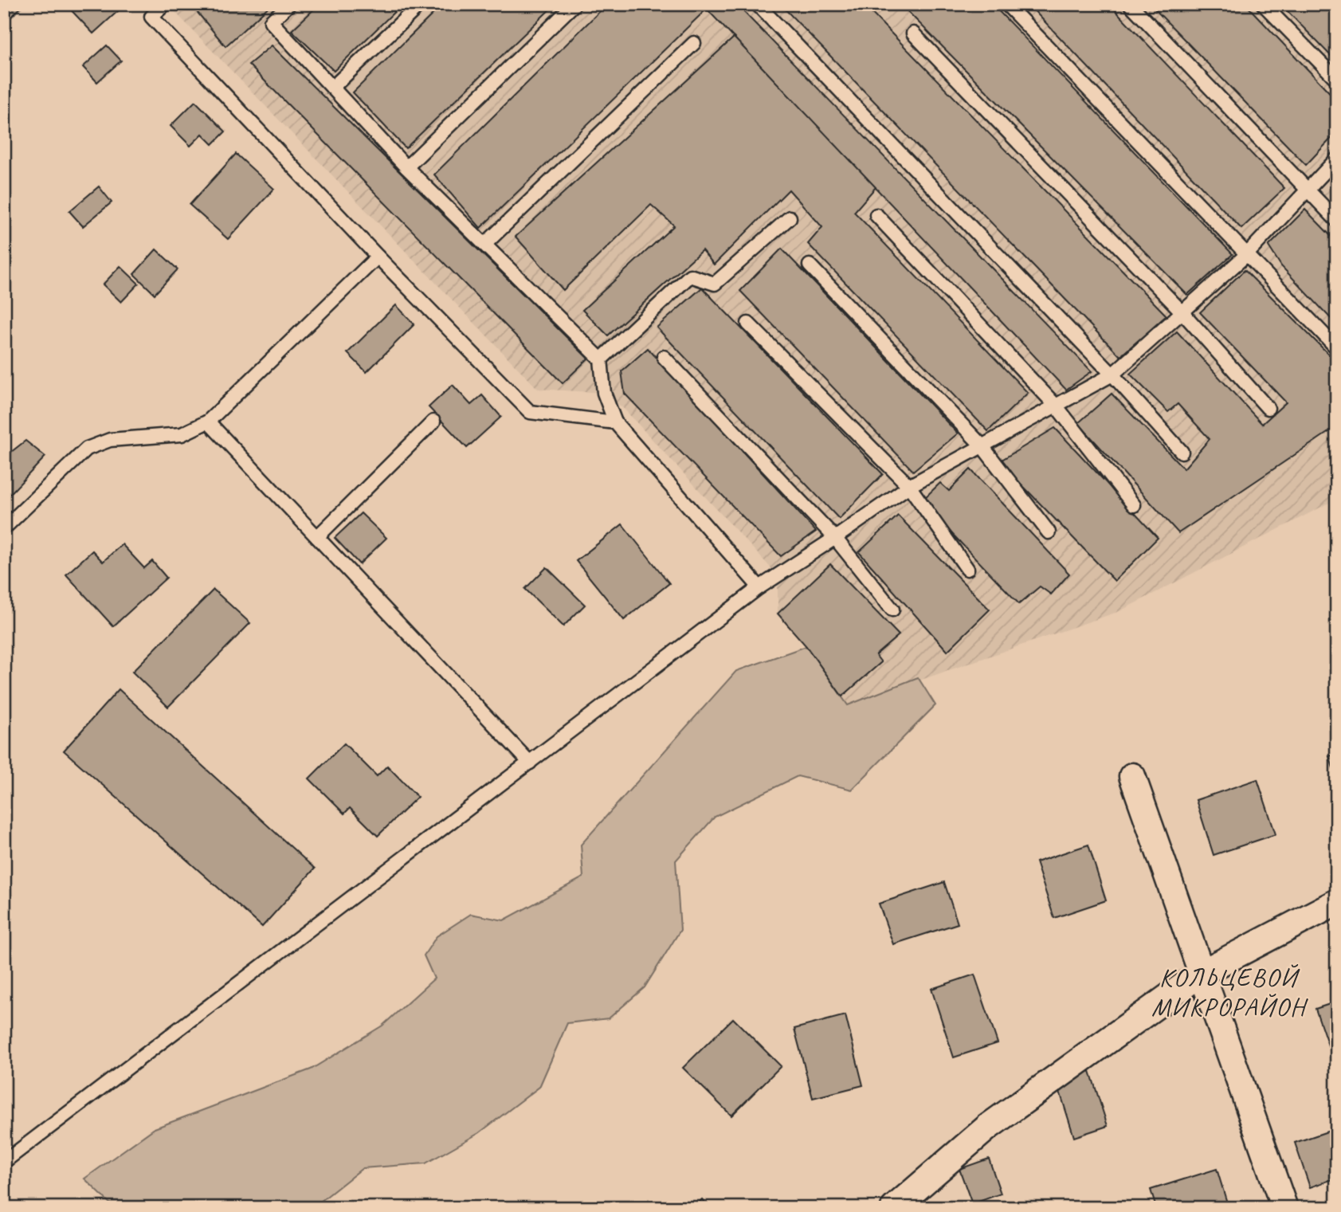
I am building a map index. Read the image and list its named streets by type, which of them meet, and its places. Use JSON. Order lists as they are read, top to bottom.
{
  "districts": ["КОЛЬЦЕВОЙ МИКРОРАЙОН"]
}
